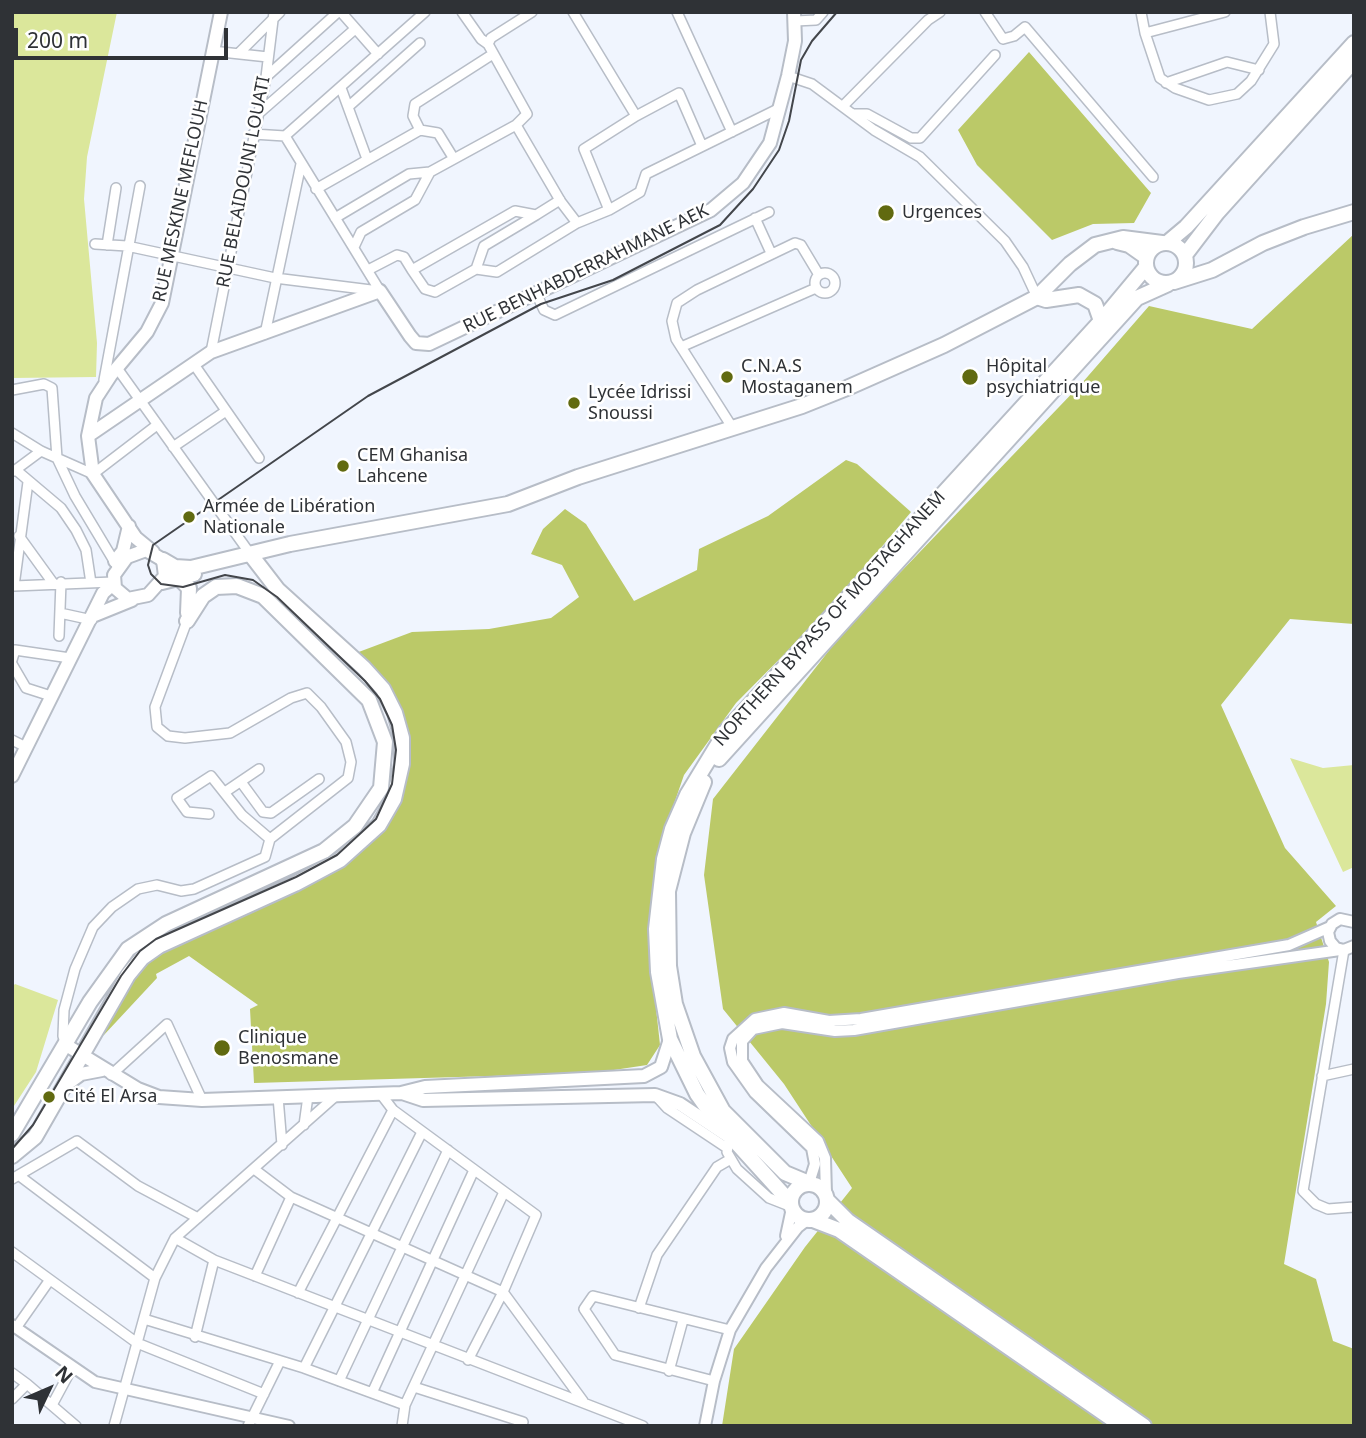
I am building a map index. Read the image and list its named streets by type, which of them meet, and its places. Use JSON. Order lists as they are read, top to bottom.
{
  "streets": {
    "main road": ["RUE MESKINE MEFLOUH", "RUE BENHABDERRAHMANE AEK", "NORTHERN BYPASS OF MOSTAGHANEM"],
    "street": ["RUE BELAIDOUNI LOUATI"]
  },
  "places": [
    "Urgences",
    "C.N.A.S Mostaganem",
    "Hôpital psychiatrique",
    "Lycée Idrissi Snoussi",
    "CEM Ghanisa Lahcene",
    "Armée de Libération Nationale",
    "Clinique Benosmane",
    "Cité El Arsa"
  ],
  "scale_bar": "200 m",
  "north": "top right"
}
